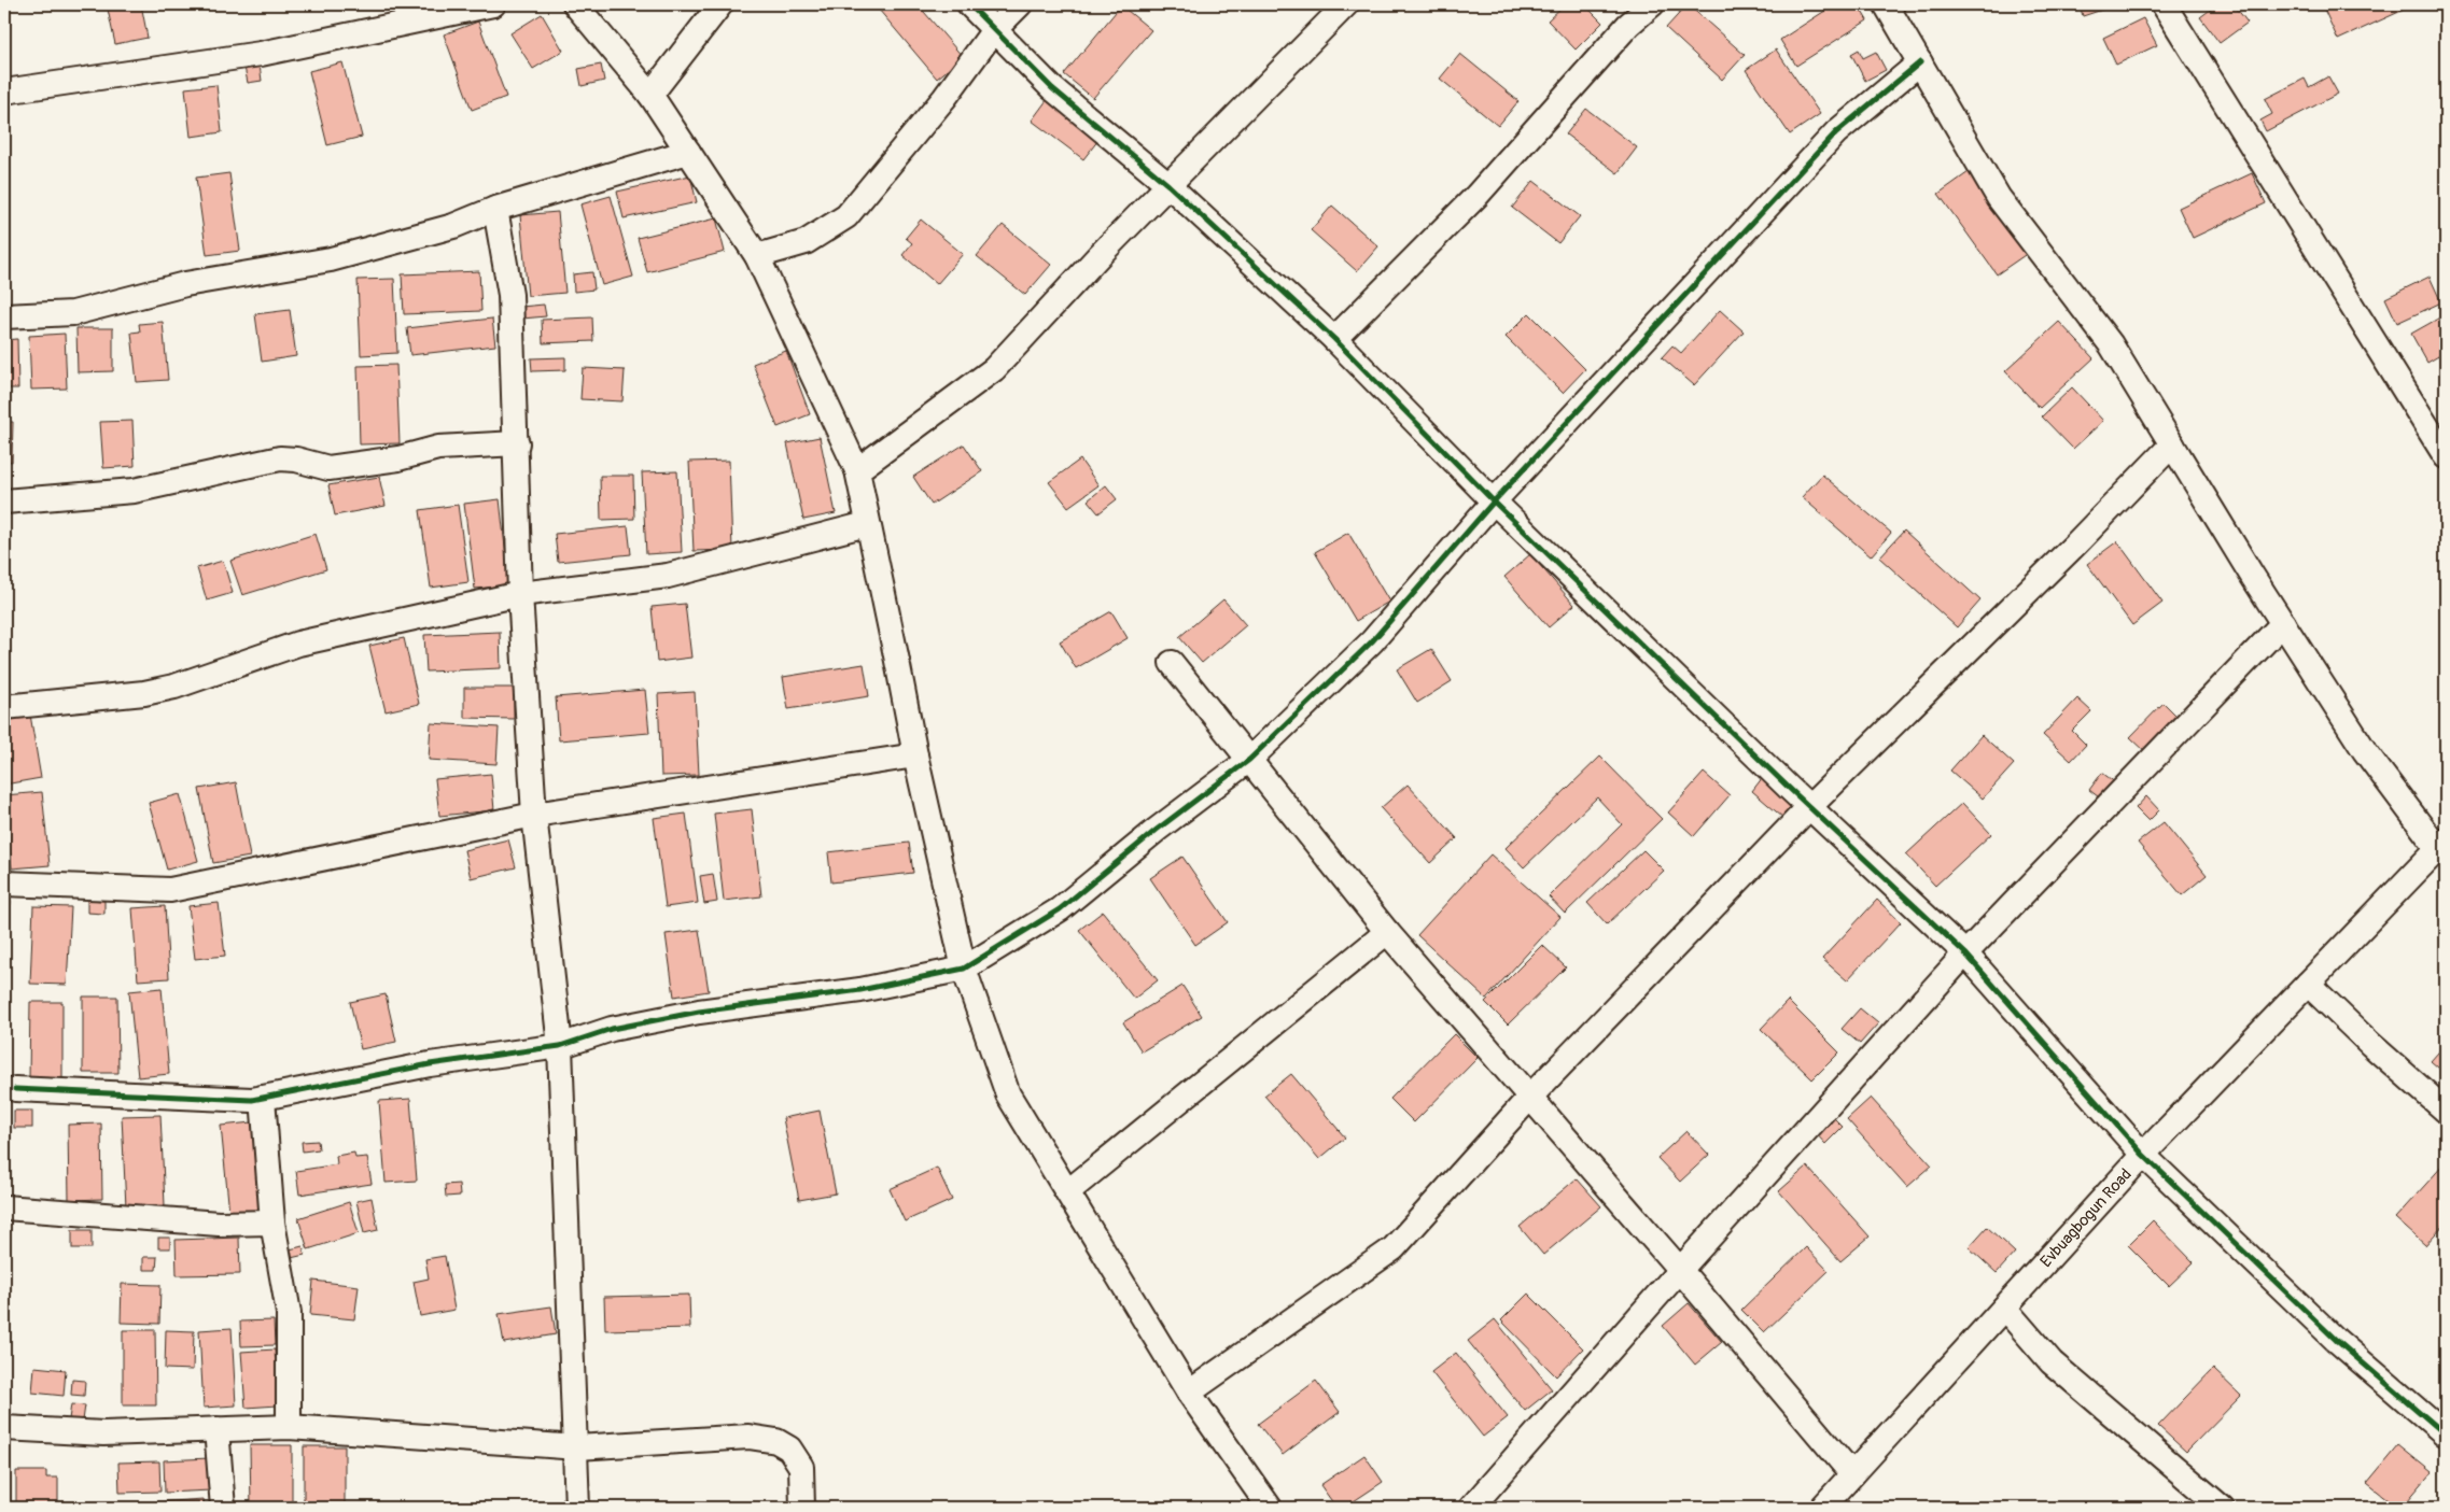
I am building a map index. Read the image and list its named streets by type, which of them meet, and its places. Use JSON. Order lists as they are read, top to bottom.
{
  "streets": {
    "street": ["Evbuagbogun Road"]
  }
}
